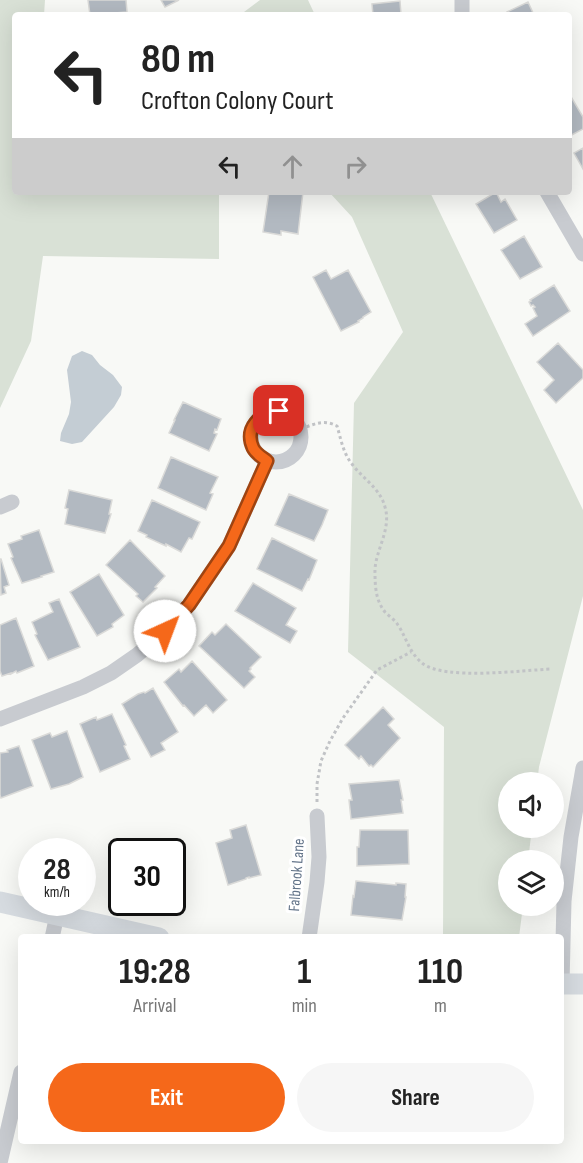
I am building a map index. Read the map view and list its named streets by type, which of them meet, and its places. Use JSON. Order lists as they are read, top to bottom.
{
  "streets": {
    "street": ["Falbrook Lane"]
  },
  "page": {
    "turn": ["80 m", "Crofton Colony Court"],
    "speed": "28 km/h",
    "limit": "30",
    "eta": [
      "19:28",
      "Arrival",
      "1",
      "min",
      "110",
      "m"
    ],
    "buttons": ["Exit", "Share"]
  }
}
